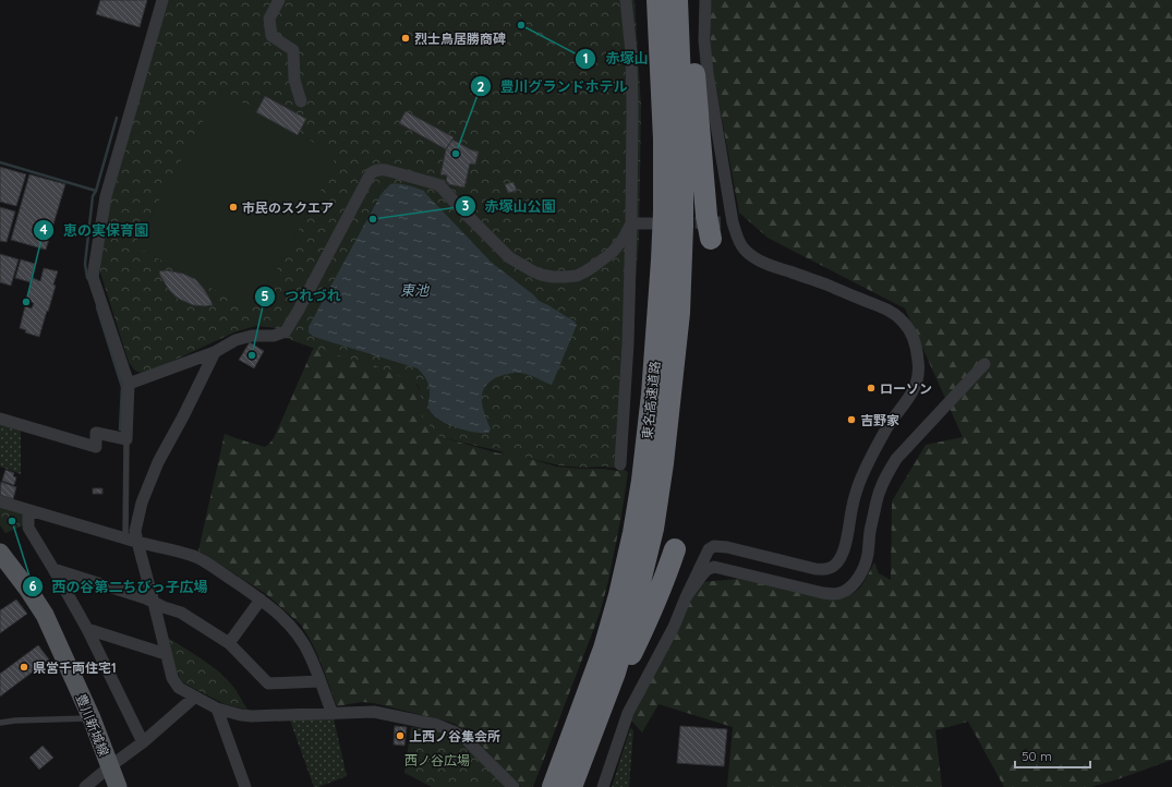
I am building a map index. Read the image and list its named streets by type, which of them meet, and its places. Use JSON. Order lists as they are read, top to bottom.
{
  "streets": {
    "highway": ["東名高速道路"],
    "main road": ["豊川新城線"]
  },
  "water": ["東池"],
  "parks": ["西ノ谷広場"],
  "places": [
    "赤塚山",
    "烈士鳥居勝商碑",
    "豊川グランドホテル",
    "市民のスクエア",
    "赤塚山公園",
    "恵の実保育園",
    "つれづれ",
    "ローソン",
    "吉野家",
    "西の谷第二ちびっ子広場",
    "県営千両住宅1",
    "上西ノ谷集会所"
  ],
  "scale_bar": "50 m"
}
